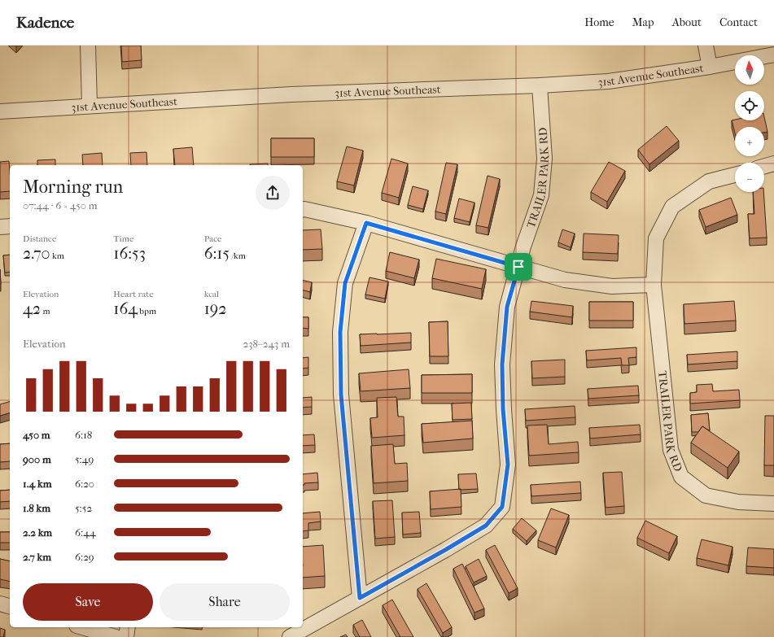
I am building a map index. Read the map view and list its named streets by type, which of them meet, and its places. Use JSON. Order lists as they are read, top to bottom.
{
  "streets": {
    "street": ["31st Avenue Southeast", "TRAILER PARK RD"]
  },
  "crossings": [
    ["31st Avenue Southeast", "TRAILER PARK RD"]
  ],
  "north": "top",
  "page": {
    "header": "Kadence",
    "nav": [
      "Home",
      "Map",
      "About",
      "Contact"
    ],
    "map_buttons": ["+", "−"],
    "heading": ["Morning run", "07:44 · 6 × 450 m"],
    "stats": [
      ["Distance", "2.70 km"],
      ["Time", "16:53"],
      ["Pace", "6:15 /km"],
      ["Elevation", "42 m"],
      ["Heart rate", "164 bpm"],
      ["kcal", "192"]
    ],
    "chart": ["Elevation", "238–243 m"],
    "list": [
      {
        "name": "450 m",
        "note": "6:18"
      },
      {
        "name": "900 m",
        "note": "5:49"
      },
      {
        "name": "1.4 km",
        "note": "6:20"
      },
      {
        "name": "1.8 km",
        "note": "5:52"
      },
      {
        "name": "2.2 km",
        "note": "6:44"
      },
      {
        "name": "2.7 km",
        "note": "6:29"
      }
    ],
    "buttons": ["Save", "Share"]
  }
}
